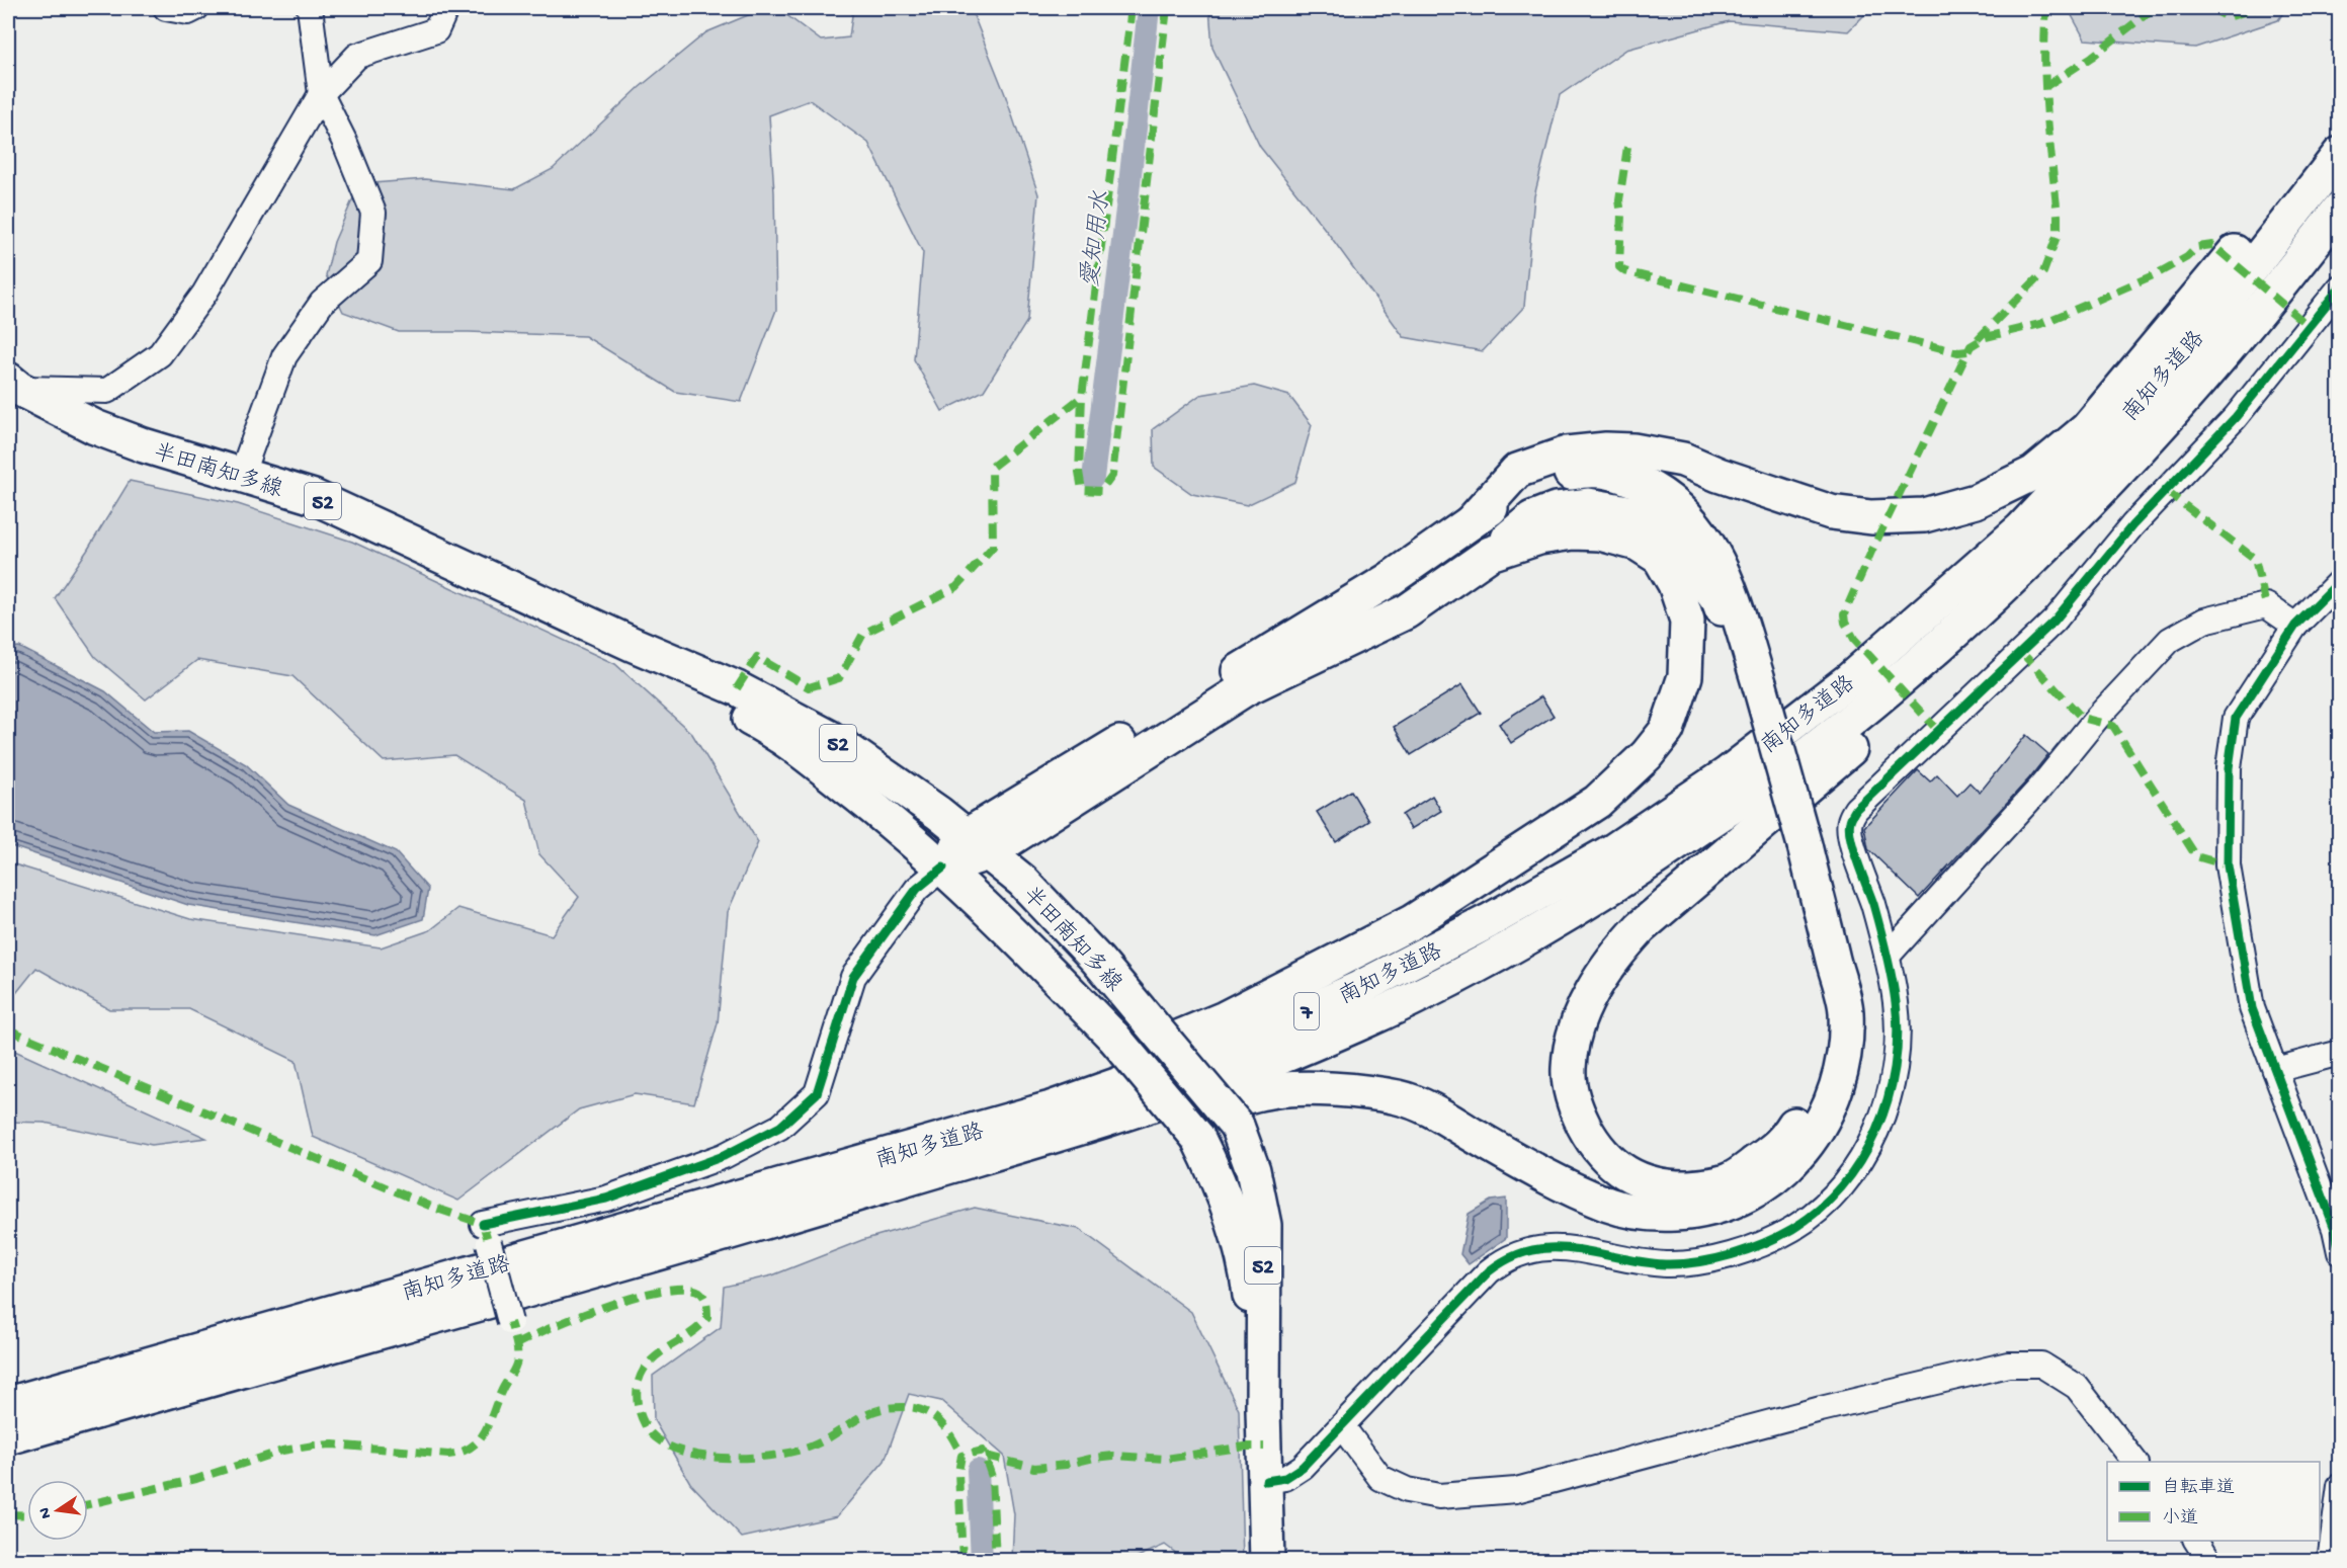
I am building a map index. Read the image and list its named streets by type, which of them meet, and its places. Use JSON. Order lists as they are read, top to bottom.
{
  "streets": {
    "main road": [
      "南知多道路",
      "半田南知多線",
      "52",
      "7"
    ]
  },
  "water": ["愛知用水"],
  "legend": ["自転車道", "小道"],
  "north": "left"
}
